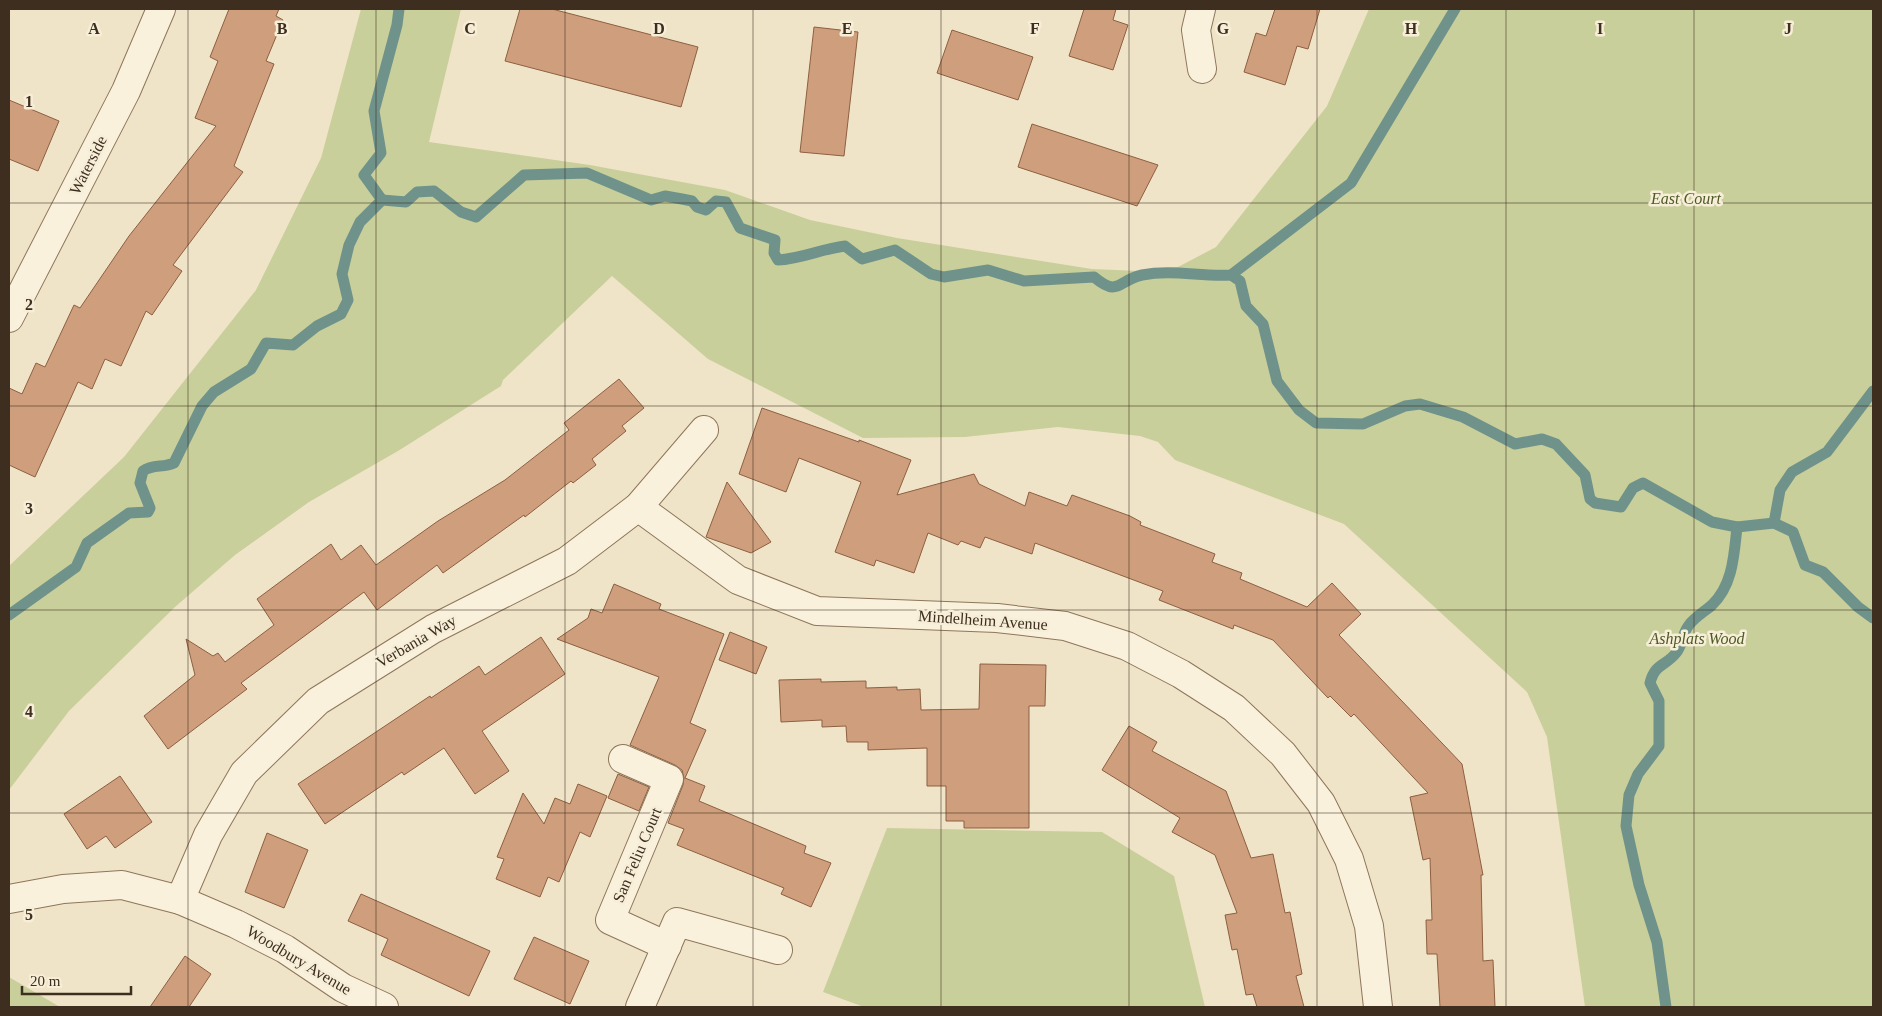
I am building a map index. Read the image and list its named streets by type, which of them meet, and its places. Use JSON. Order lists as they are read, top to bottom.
{
  "streets": {
    "street": [
      "Waterside",
      "Mindelheim Avenue",
      "Verbania Way",
      "San Feliu Court",
      "Woodbury Avenue"
    ]
  },
  "crossings": [
    ["Mindelheim Avenue", "Verbania Way"],
    ["Verbania Way", "Woodbury Avenue"]
  ],
  "parks": ["East Court", "Ashplats Wood"],
  "scale_bar": "20 m",
  "grid": {
    "columns": [
      "A",
      "B",
      "C",
      "D",
      "E",
      "F",
      "G",
      "H",
      "I",
      "J"
    ],
    "rows": [
      "1",
      "2",
      "3",
      "4",
      "5"
    ]
  }
}
